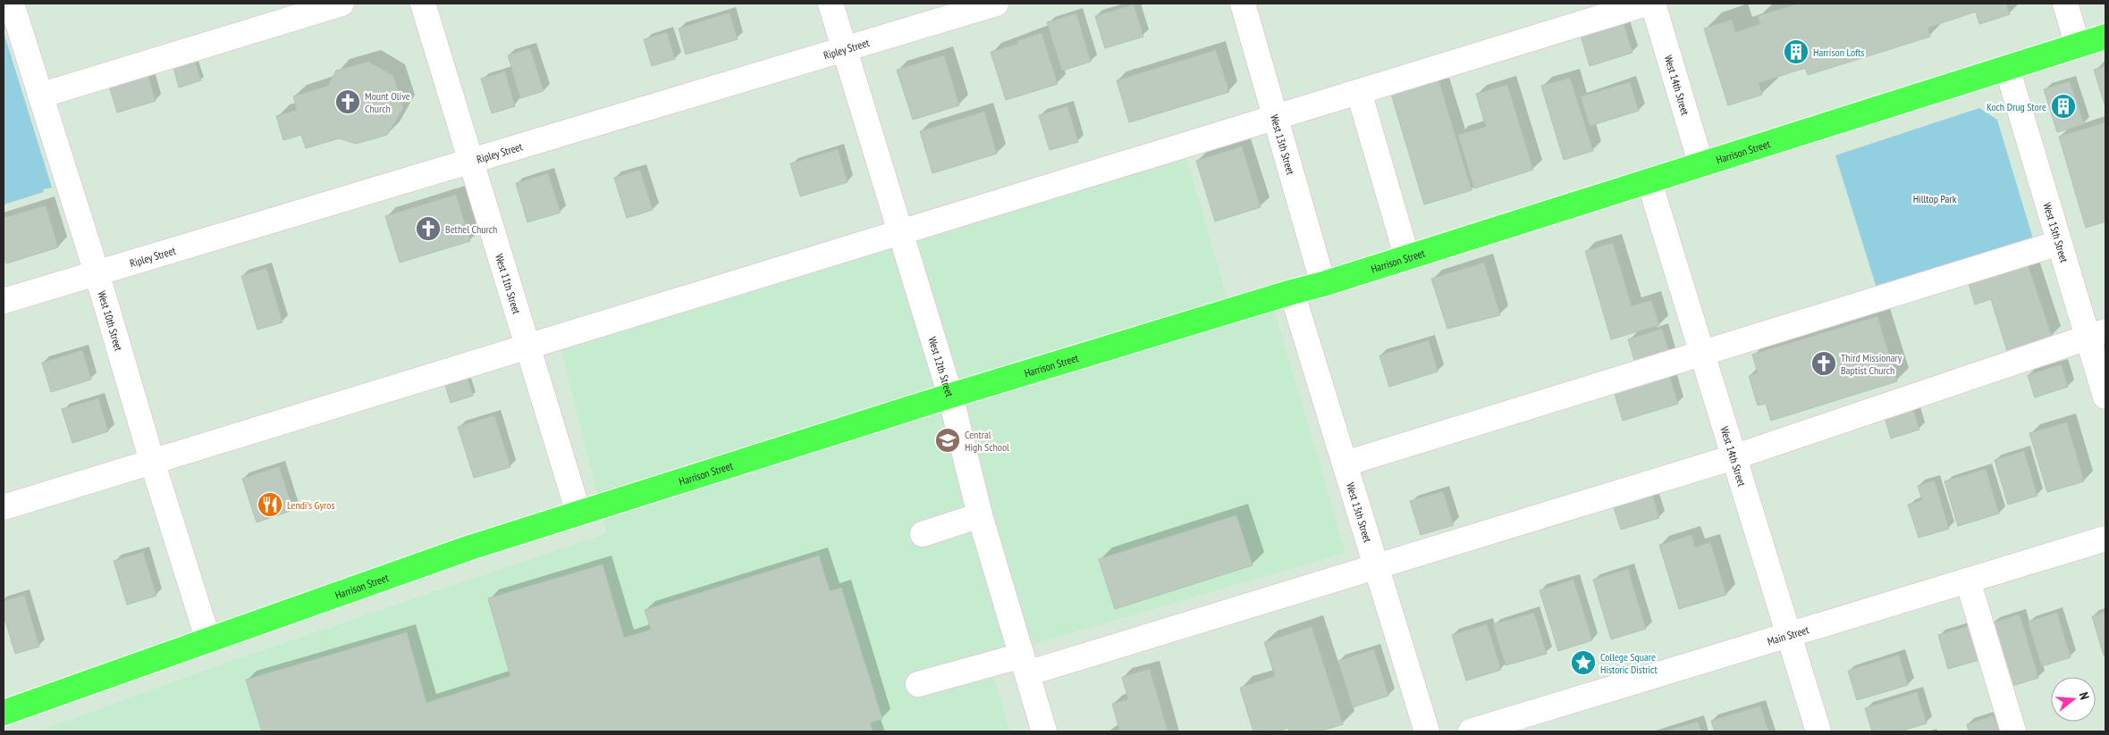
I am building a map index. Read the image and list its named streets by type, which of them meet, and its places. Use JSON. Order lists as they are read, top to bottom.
{
  "streets": {
    "highway": ["Harrison Street"],
    "street": [
      "Ripley Street",
      "West 14th Street",
      "West 13th Street",
      "West 15th Street",
      "West 11th Street",
      "West 10th Street",
      "West 12th Street",
      "Main Street"
    ]
  },
  "crossings": [
    ["Ripley Street", "West 11th Street"],
    ["Ripley Street", "West 10th Street"],
    ["Ripley Street", "West 12th Street"],
    ["West 14th Street", "Harrison Street"],
    ["West 14th Street", "Main Street"],
    ["West 13th Street", "Harrison Street"],
    ["Harrison Street", "West 15th Street"],
    ["Harrison Street", "West 11th Street"],
    ["Harrison Street", "West 10th Street"],
    ["Harrison Street", "West 12th Street"]
  ],
  "parks": ["Hilltop Park"],
  "places": {
    "building": ["Harrison Lofts", "Koch Drug Store"],
    "church": ["Mount Olive Church", "Bethel Church", "Third Missionary Baptist Church"],
    "school or university": ["Central High School"],
    "restaurant": ["Lendi's Gyros"],
    "place": ["College Square Historic District"]
  },
  "north": "right"
}
